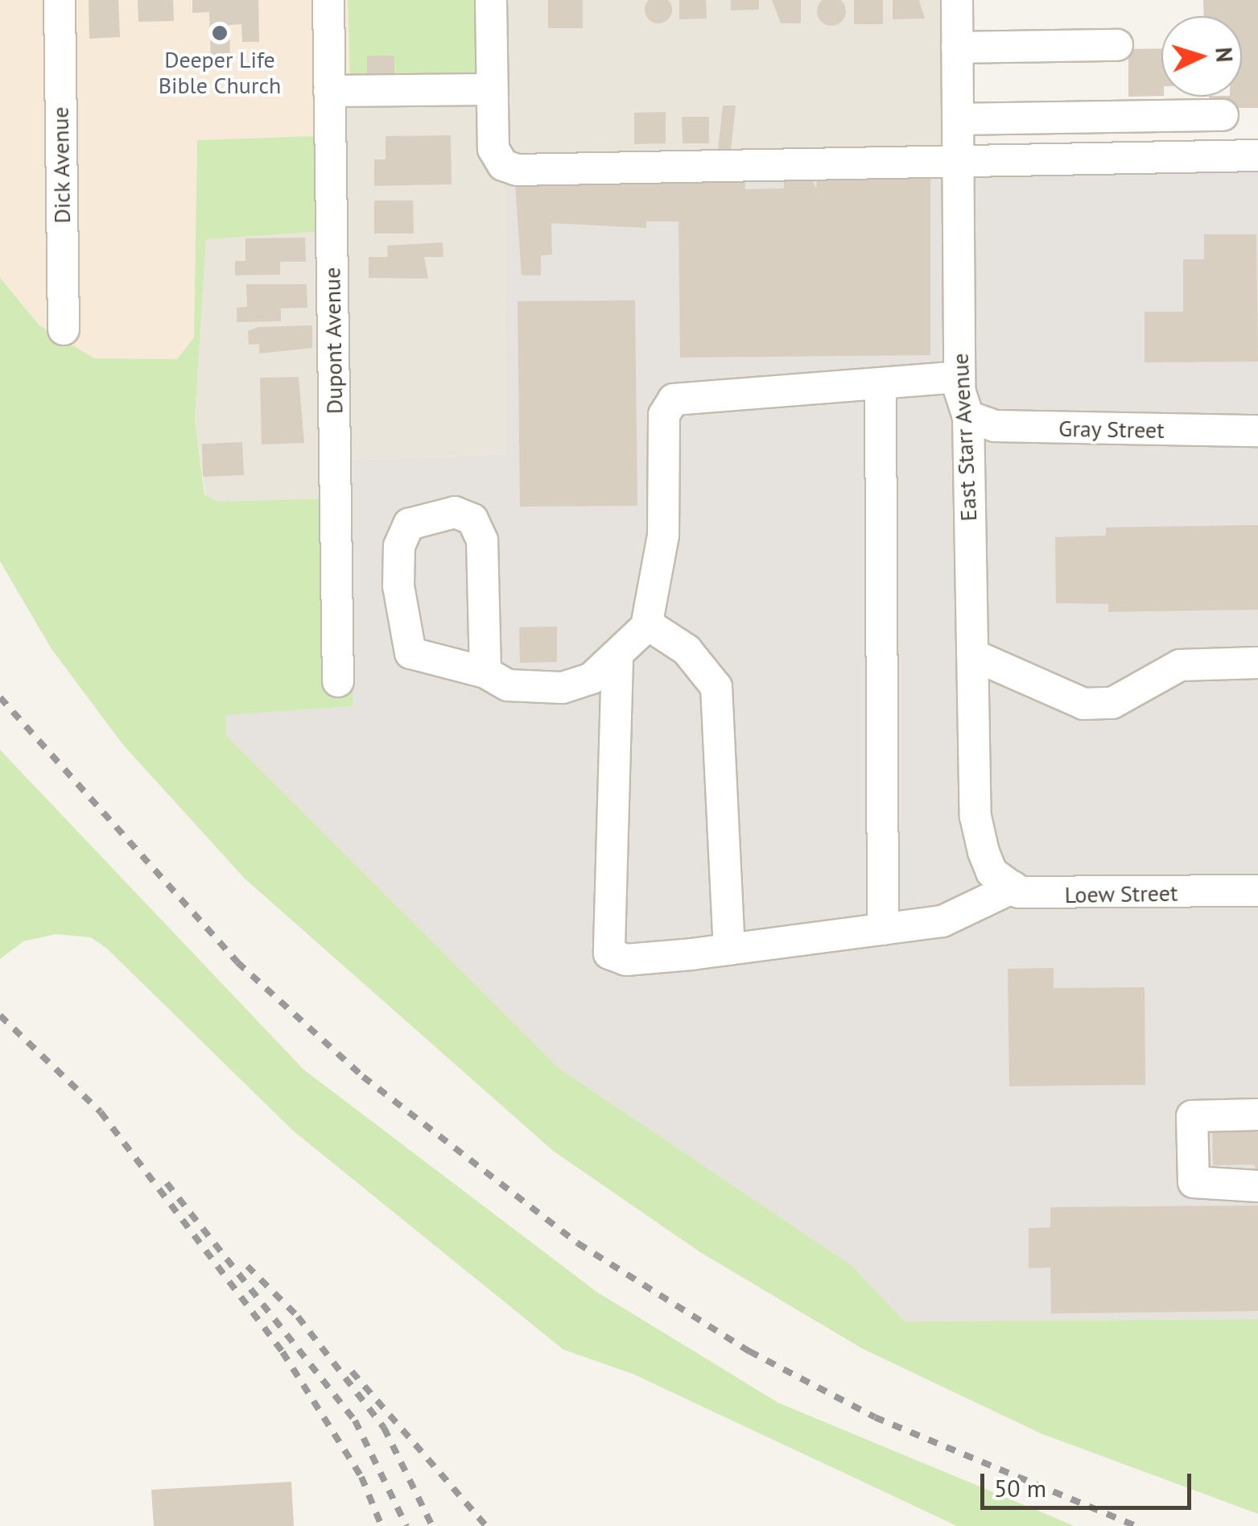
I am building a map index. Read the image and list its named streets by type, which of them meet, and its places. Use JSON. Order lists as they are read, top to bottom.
{
  "streets": {
    "street": [
      "Dick Avenue",
      "Dupont Avenue",
      "Gray Street",
      "East Starr Avenue",
      "Loew Street"
    ]
  },
  "crossings": [
    ["Gray Street", "East Starr Avenue"],
    ["East Starr Avenue", "Loew Street"]
  ],
  "places": ["Deeper Life Bible Church"],
  "scale_bar": "50 m",
  "north": "right"
}
